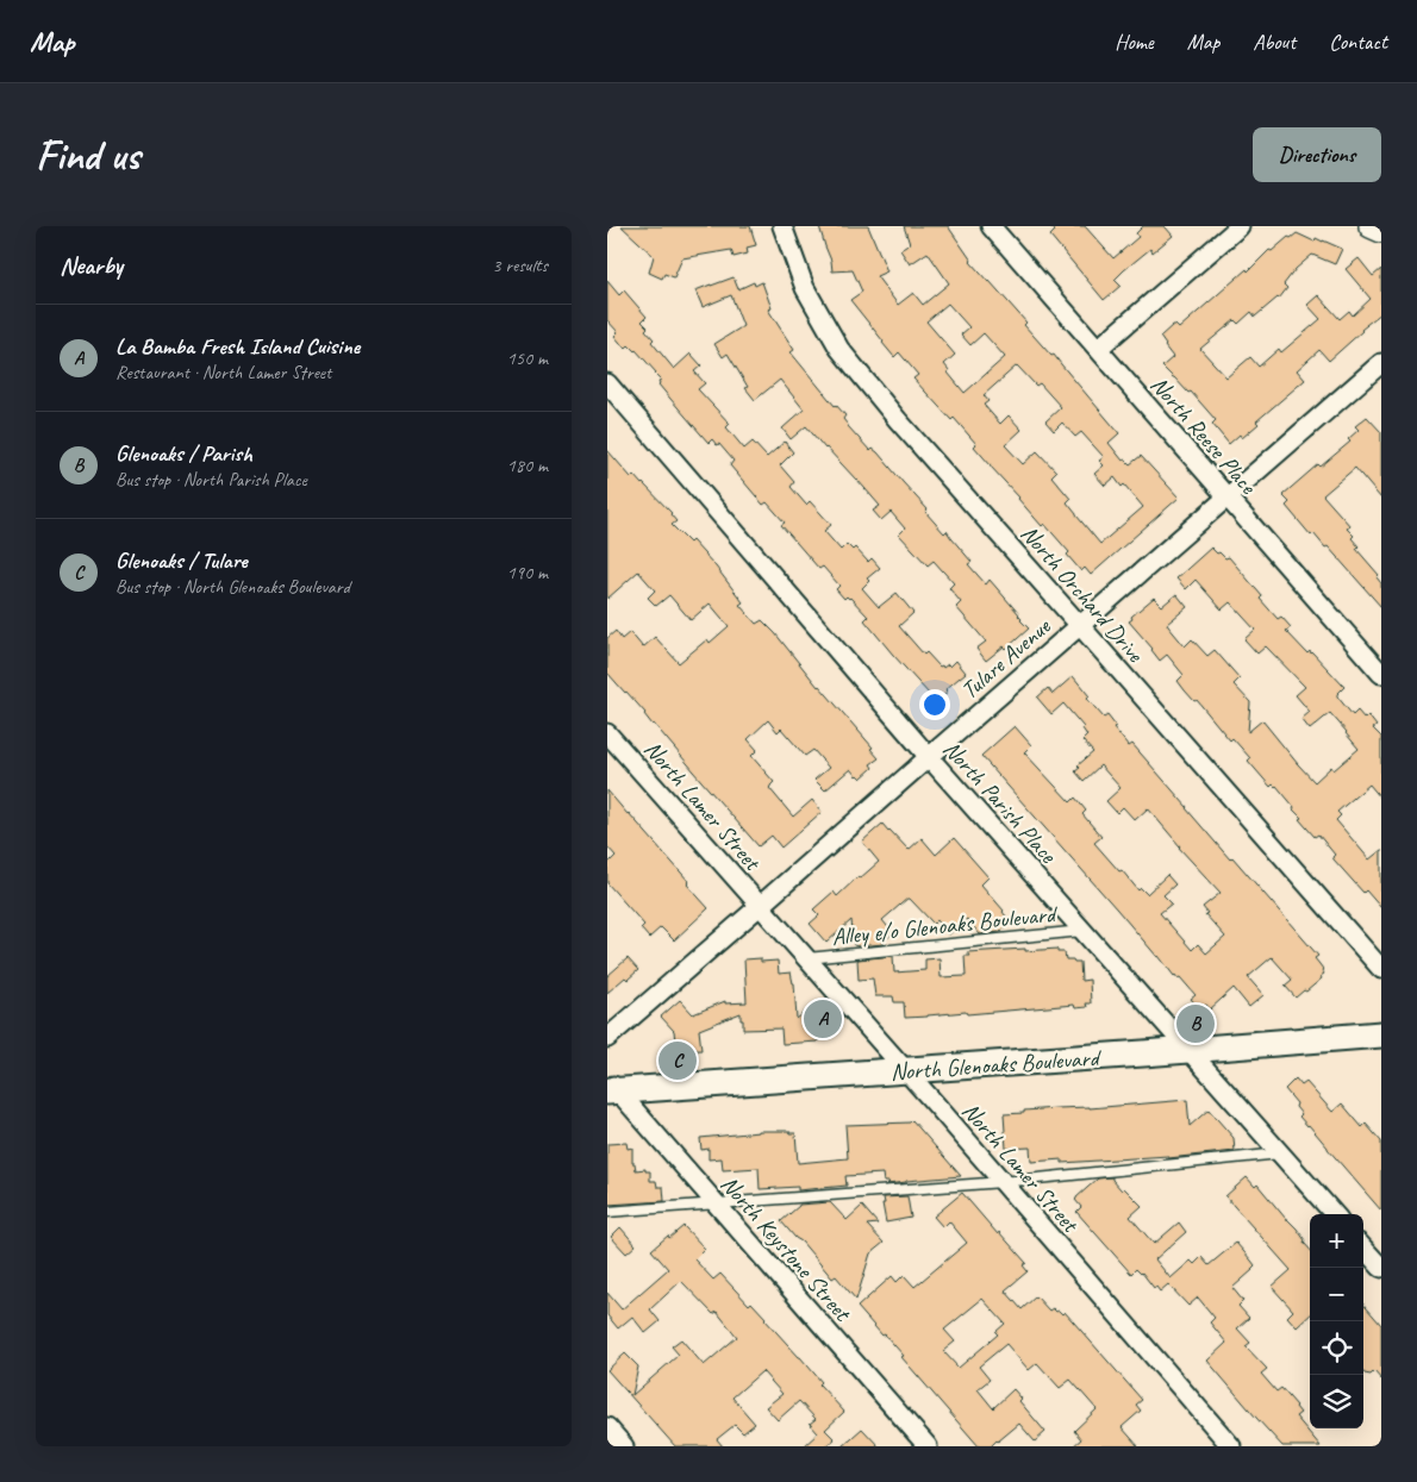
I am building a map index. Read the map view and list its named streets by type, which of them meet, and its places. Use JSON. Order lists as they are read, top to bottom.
{
  "streets": {
    "main road": ["North Glenoaks Boulevard"],
    "street": [
      "North Reese Place",
      "North Orchard Drive",
      "Tulare Avenue",
      "North Parish Place",
      "North Lamer Street",
      "North Keystone Street"
    ],
    "lane": ["Alley e/o Glenoaks Boulevard"]
  },
  "crossings": [
    ["North Reese Place", "Tulare Avenue"],
    ["North Orchard Drive", "Tulare Avenue"],
    ["Tulare Avenue", "North Parish Place"],
    ["Tulare Avenue", "North Lamer Street"],
    ["North Parish Place", "Alley e/o Glenoaks Boulevard"],
    ["North Parish Place", "North Glenoaks Boulevard"],
    ["North Lamer Street", "Alley e/o Glenoaks Boulevard"],
    ["North Lamer Street", "North Glenoaks Boulevard"],
    ["North Glenoaks Boulevard", "North Keystone Street"]
  ],
  "page": {
    "header": "Map",
    "nav": [
      "Home",
      "Map",
      "About",
      "Contact"
    ],
    "buttons": "Directions",
    "title": "Find us",
    "heading": ["Nearby", "3 results"],
    "list": [
      {
        "mark": "A",
        "name": "La Bamba Fresh Island Cuisine",
        "note": "Restaurant · North Lamer Street",
        "value": "150 m"
      },
      {
        "mark": "B",
        "name": "Glenoaks / Parish",
        "note": "Bus stop · North Parish Place",
        "value": "180 m"
      },
      {
        "mark": "C",
        "name": "Glenoaks / Tulare",
        "note": "Bus stop · North Glenoaks Boulevard",
        "value": "190 m"
      }
    ],
    "pins": ["A", "B", "C"],
    "map_buttons": ["+", "−"]
  }
}
